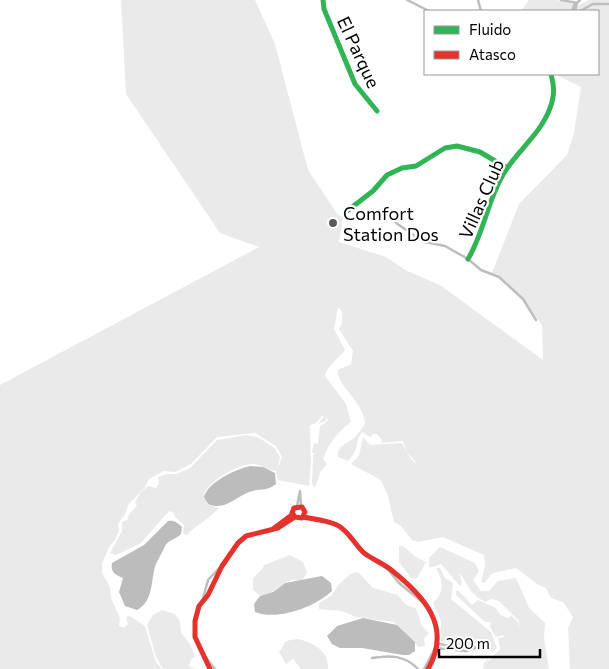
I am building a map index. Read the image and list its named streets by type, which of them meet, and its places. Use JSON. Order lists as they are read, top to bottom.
{
  "streets": {
    "street": ["El Parque", "Villas Club"]
  },
  "places": ["Comfort Station Dos"],
  "legend": ["Fluido", "Atasco"],
  "scale_bar": "200 m"
}
